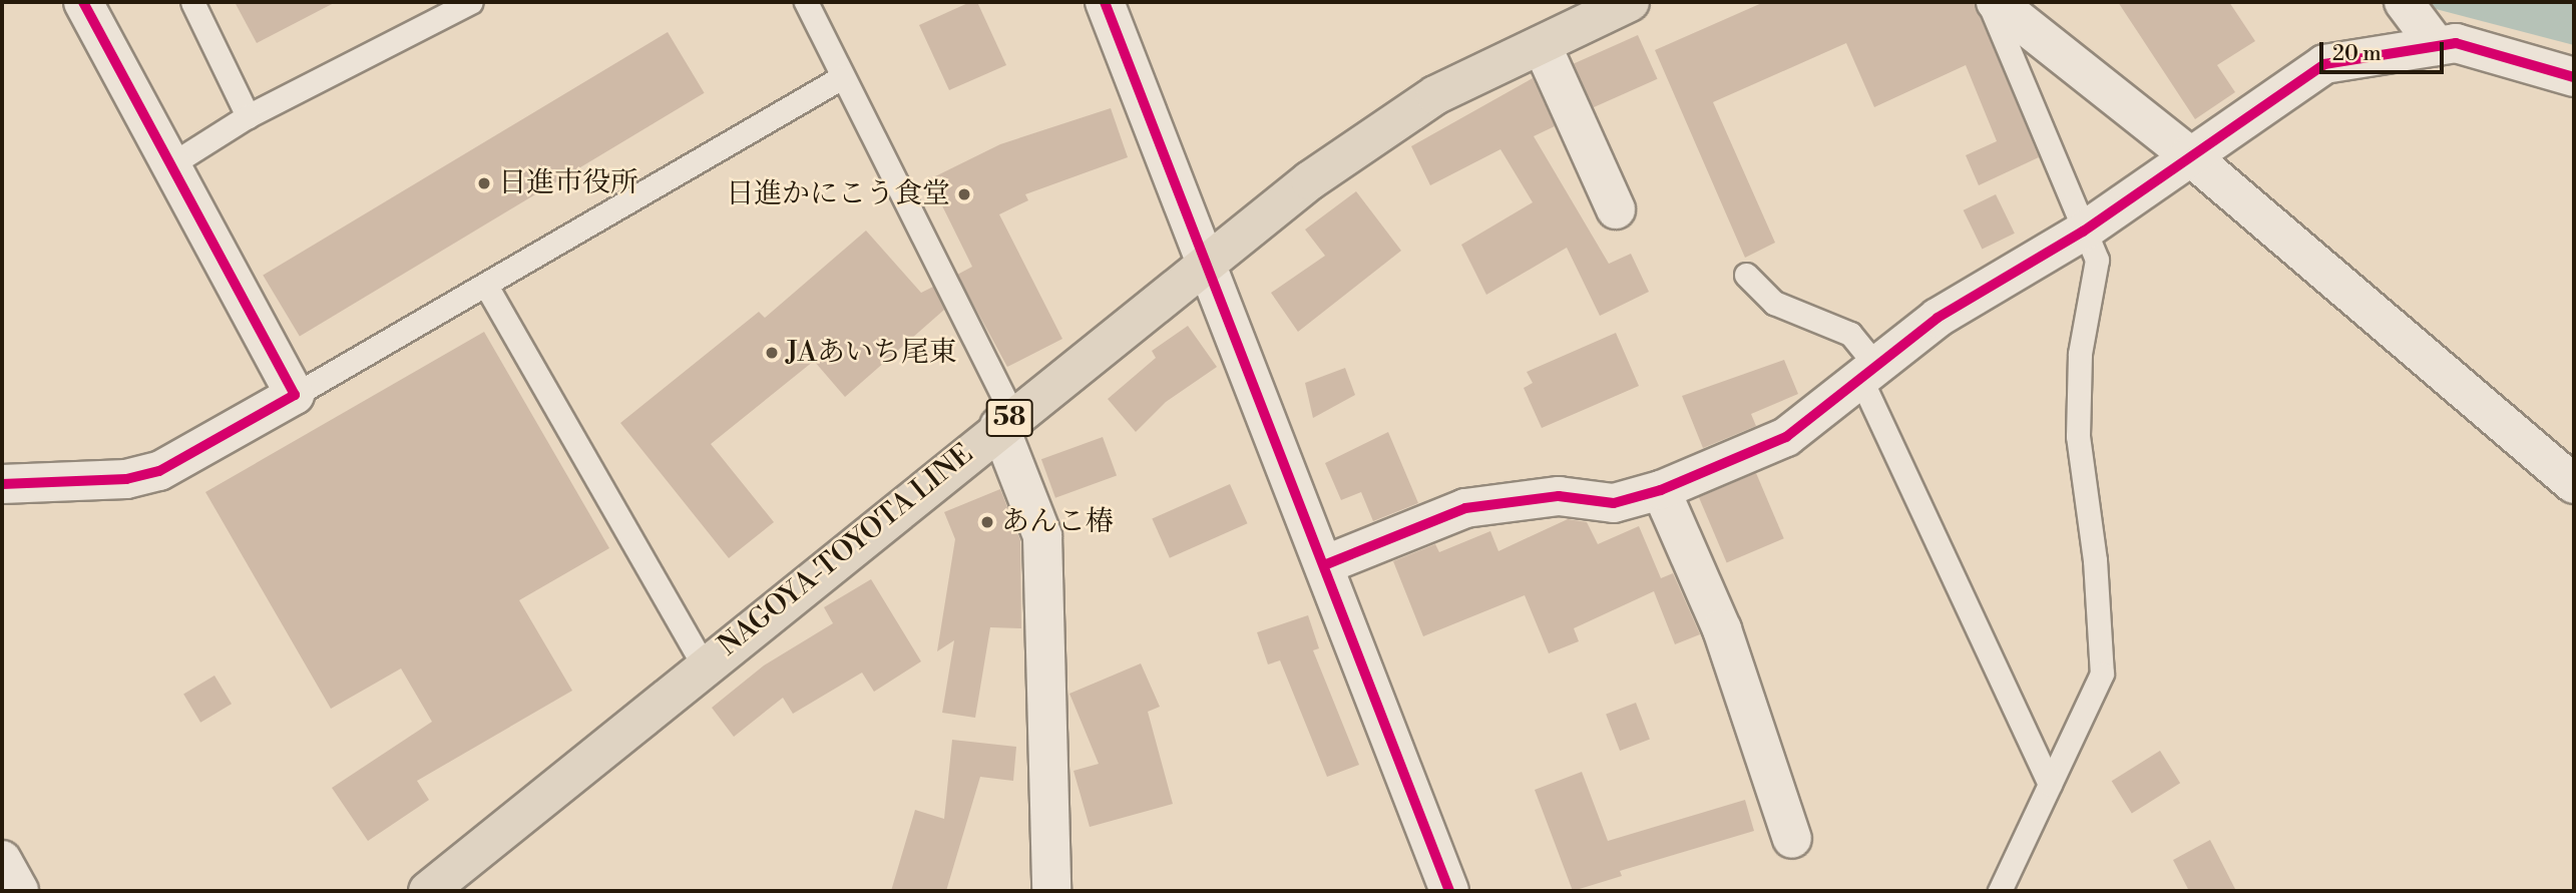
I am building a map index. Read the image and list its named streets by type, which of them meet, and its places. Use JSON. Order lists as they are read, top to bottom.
{
  "streets": {
    "main road": ["58", "NAGOYA-TOYOTA LINE"]
  },
  "places": [
    "日進市役所",
    "日進かにこう食堂",
    "JAあいち尾東",
    "あんこ椿"
  ],
  "scale_bar": "20 m"
}
